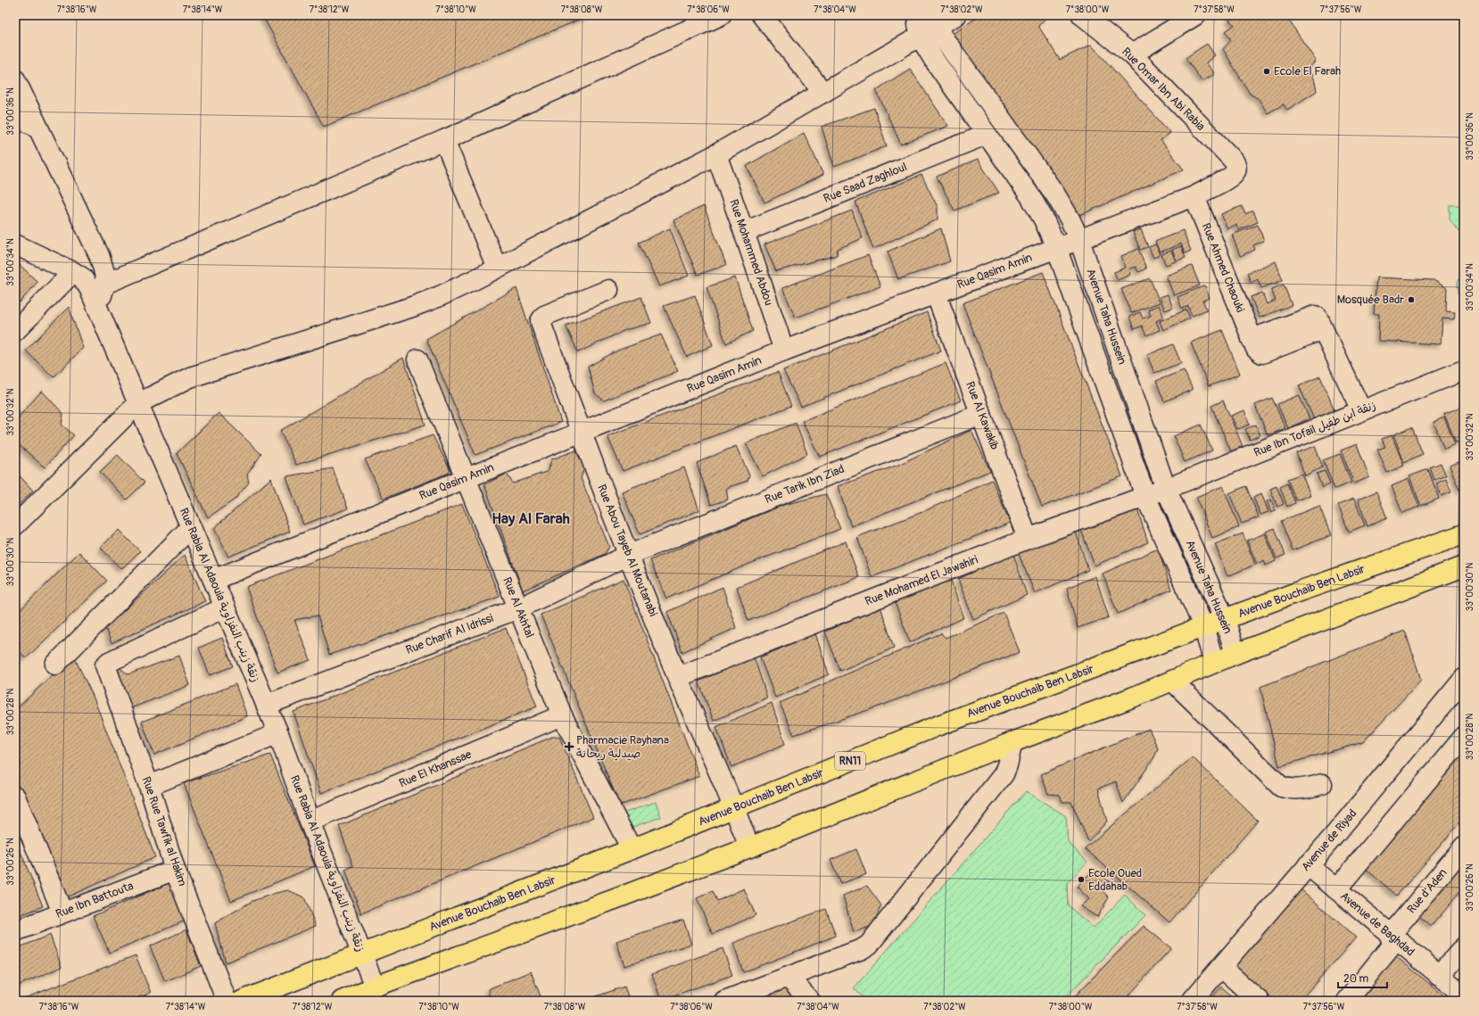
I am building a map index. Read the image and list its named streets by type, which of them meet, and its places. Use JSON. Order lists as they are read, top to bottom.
{
  "streets": {
    "main road": ["Avenue Bouchaib Ben Labsir", "RN11"],
    "street": [
      "Rue Omar Ibn Abi Rabia",
      "Rue Saad Zaghloul",
      "Rue Mohammed Abdou",
      "Rue Ahmed Chaouki",
      "Rue Qasim Amin",
      "Avenue Taha Hussein",
      "Rue Al Kawakib",
      "Rue Ibn Tofail زنقة ابن طفيل",
      "Rue Tarik Ibn Ziad",
      "Rue Abou Tayeb Al Moutanabi",
      "Rue Mohamed El Jawahiri",
      "Rue Rabia Al Adaouia زنقة زينب النفزاوية",
      "Rue Al Akhtal",
      "Rue Charif Al Idrissi",
      "Rue El Khanssae",
      "Rue Rue Tawfik al Hakim",
      "Avenue de Riyad",
      "Rue d'Aden",
      "Rue Ibn Battouta",
      "Avenue de Baghdad"
    ]
  },
  "crossings": [
    ["Rue Omar Ibn Abi Rabia", "Rue Qasim Amin"],
    ["Rue Saad Zaghloul", "Rue Mohammed Abdou"],
    ["Rue Saad Zaghloul", "Avenue Taha Hussein"],
    ["Rue Mohammed Abdou", "Rue Qasim Amin"],
    ["Rue Ahmed Chaouki", "Rue Qasim Amin"],
    ["Rue Ahmed Chaouki", "Rue Ibn Tofail زنقة ابن طفيل"],
    ["Rue Qasim Amin", "Avenue Taha Hussein"],
    ["Rue Qasim Amin", "Rue Al Kawakib"],
    ["Rue Qasim Amin", "Rue Abou Tayeb Al Moutanabi"],
    ["Rue Qasim Amin", "Rue Rabia Al Adaouia زنقة زينب النفزاوية"],
    ["Rue Qasim Amin", "Rue Al Akhtal"],
    ["Avenue Taha Hussein", "Rue Ibn Tofail زنقة ابن طفيل"],
    ["Avenue Taha Hussein", "Rue Mohamed El Jawahiri"],
    ["Avenue Taha Hussein", "Avenue Bouchaib Ben Labsir"],
    ["Rue Al Kawakib", "Rue Tarik Ibn Ziad"],
    ["Rue Al Kawakib", "Rue Mohamed El Jawahiri"],
    ["Rue Ibn Tofail زنقة ابن طفيل", "Rue Mohamed El Jawahiri"],
    ["Rue Tarik Ibn Ziad", "Rue Abou Tayeb Al Moutanabi"],
    ["Rue Tarik Ibn Ziad", "Rue Charif Al Idrissi"],
    ["Rue Abou Tayeb Al Moutanabi", "Rue Mohamed El Jawahiri"],
    ["Rue Abou Tayeb Al Moutanabi", "Avenue Bouchaib Ben Labsir"],
    ["Rue Abou Tayeb Al Moutanabi", "Rue Charif Al Idrissi"],
    ["Avenue Bouchaib Ben Labsir", "Rue Rabia Al Adaouia زنقة زينب النفزاوية"],
    ["Avenue Bouchaib Ben Labsir", "Rue Al Akhtal"],
    ["Rue Rabia Al Adaouia زنقة زينب النفزاوية", "Rue Charif Al Idrissi"],
    ["Rue Rabia Al Adaouia زنقة زينب النفزاوية", "Rue El Khanssae"],
    ["Rue Rabia Al Adaouia زنقة زينب النفزاوية", "Rue Rue Tawfik al Hakim"],
    ["Rue Al Akhtal", "Rue Charif Al Idrissi"],
    ["Rue Al Akhtal", "Rue El Khanssae"],
    ["Rue Rue Tawfik al Hakim", "Rue Ibn Battouta"],
    ["Avenue de Riyad", "Avenue de Baghdad"],
    ["Rue d'Aden", "Avenue de Baghdad"]
  ],
  "districts": ["Hay Al Farah"],
  "places": {
    "other": ["Ecole El Farah", "Mosquée Badr", "Ecole Oued Eddahab"],
    "health": ["Pharmacie Rayhana صيدلية ريحانة"]
  },
  "scale_bar": "20 m",
  "coordinates": [
    "7°38'16\"W",
    "7°38'14\"W",
    "7°38'12\"W",
    "7°38'10\"W",
    "7°38'08\"W",
    "7°38'06\"W",
    "7°38'04\"W",
    "7°38'02\"W",
    "7°38'00\"W",
    "7°37'58\"W",
    "7°37'56\"W",
    "33°00'36\"N",
    "33°00'34\"N",
    "33°00'32\"N",
    "33°00'30\"N",
    "33°00'28\"N",
    "33°00'26\"N"
  ]
}
